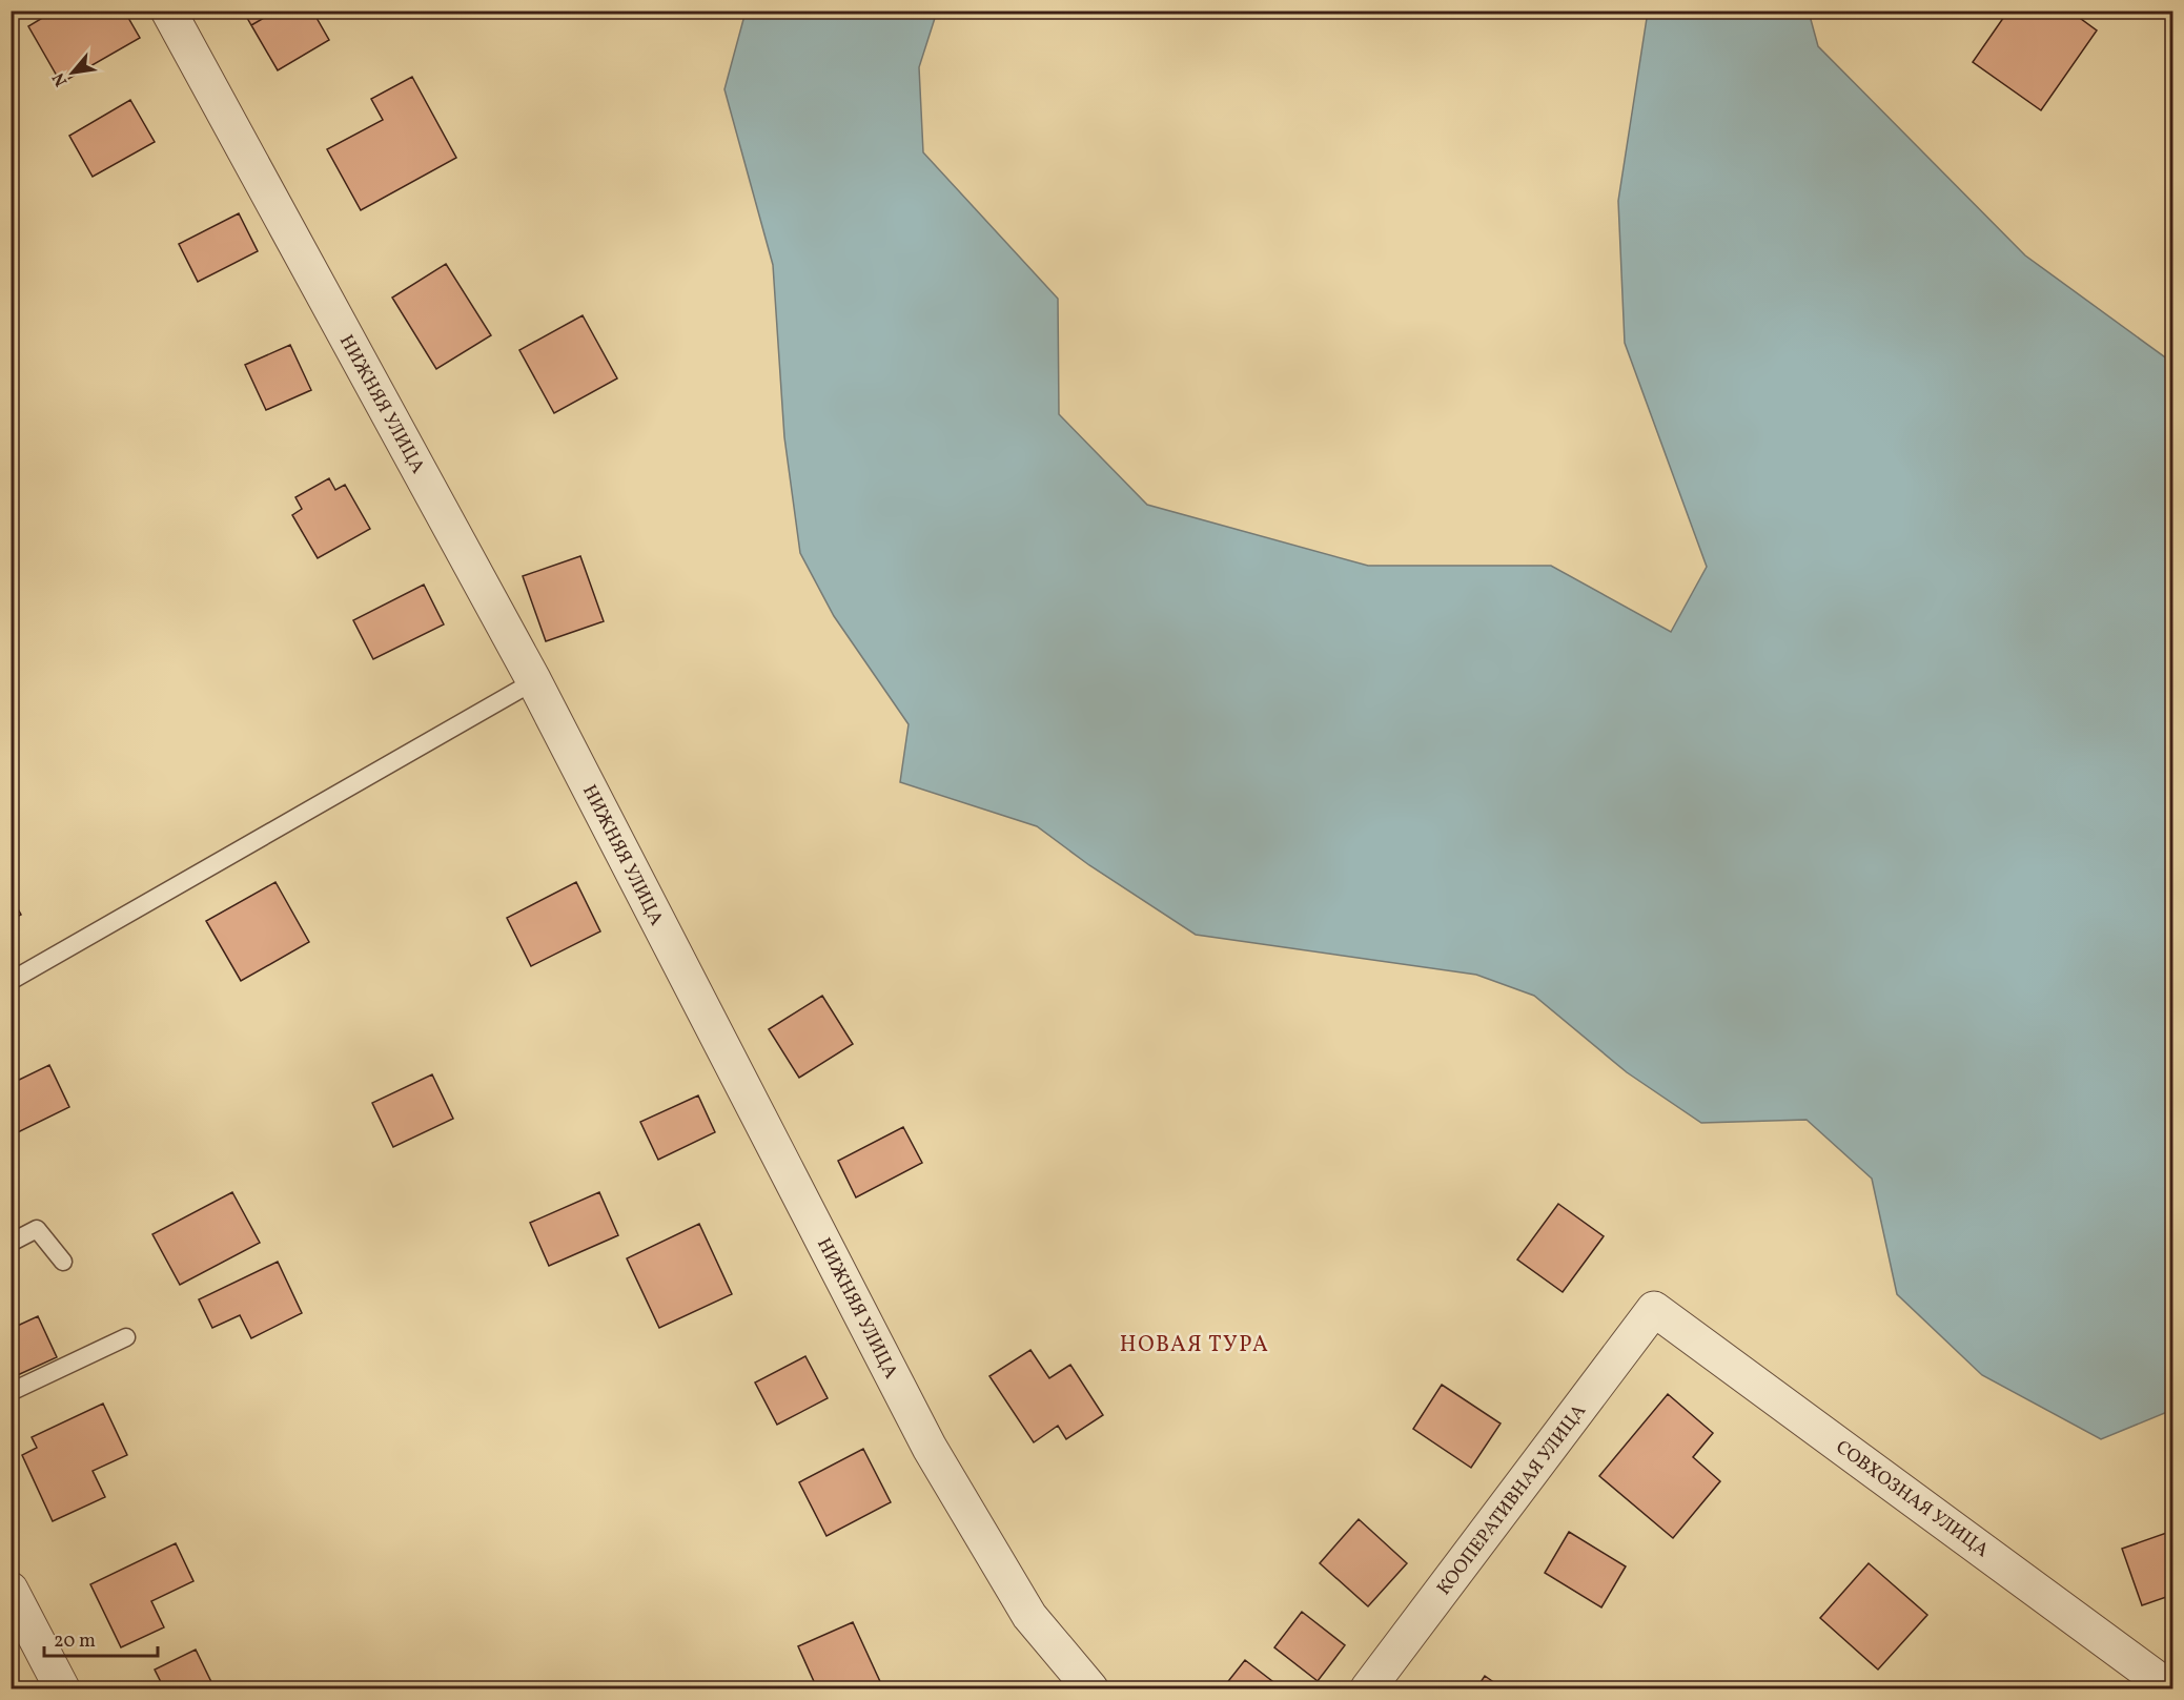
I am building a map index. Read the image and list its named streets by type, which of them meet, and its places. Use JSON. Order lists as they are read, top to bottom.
{
  "streets": {
    "street": ["НИЖНЯЯ УЛИЦА", "СОВХОЗНАЯ УЛИЦА", "КООПЕРАТИВНАЯ УЛИЦА"]
  },
  "crossings": [
    ["СОВХОЗНАЯ УЛИЦА", "КООПЕРАТИВНАЯ УЛИЦА"]
  ],
  "districts": ["НОВАЯ ТУРА"],
  "scale_bar": "20 m",
  "north": "bottom left"
}
